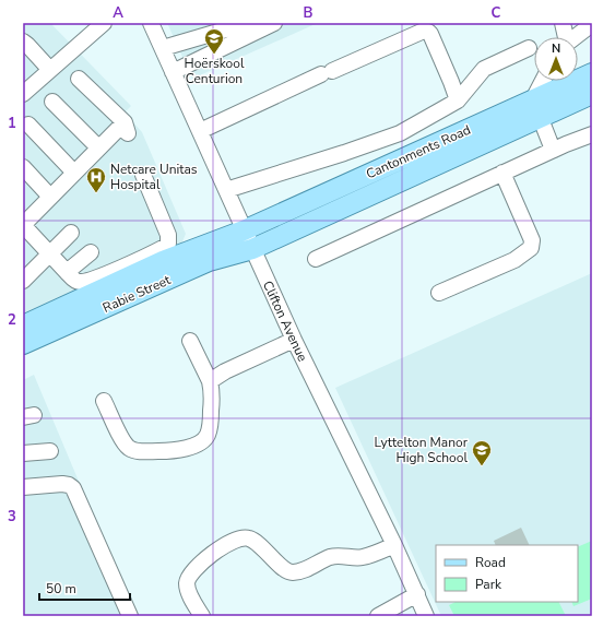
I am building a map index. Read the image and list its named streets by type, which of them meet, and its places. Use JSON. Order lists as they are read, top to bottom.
{
  "streets": {
    "main road": ["Cantonments Road", "Rabie Street"],
    "street": ["Clifton Avenue"]
  },
  "crossings": [
    ["Cantonments Road", "Rabie Street"],
    ["Cantonments Road", "Clifton Avenue"],
    ["Rabie Street", "Clifton Avenue"]
  ],
  "places": {
    "school or university": ["Hoërskool Centurion", "Lyttelton Manor High School"],
    "hospital": ["Netcare Unitas Hospital"]
  },
  "legend": ["Road", "Park"],
  "scale_bar": "50 m",
  "north": "top",
  "grid": {
    "columns": ["A", "B", "C"],
    "rows": ["1", "2", "3"]
  }
}
